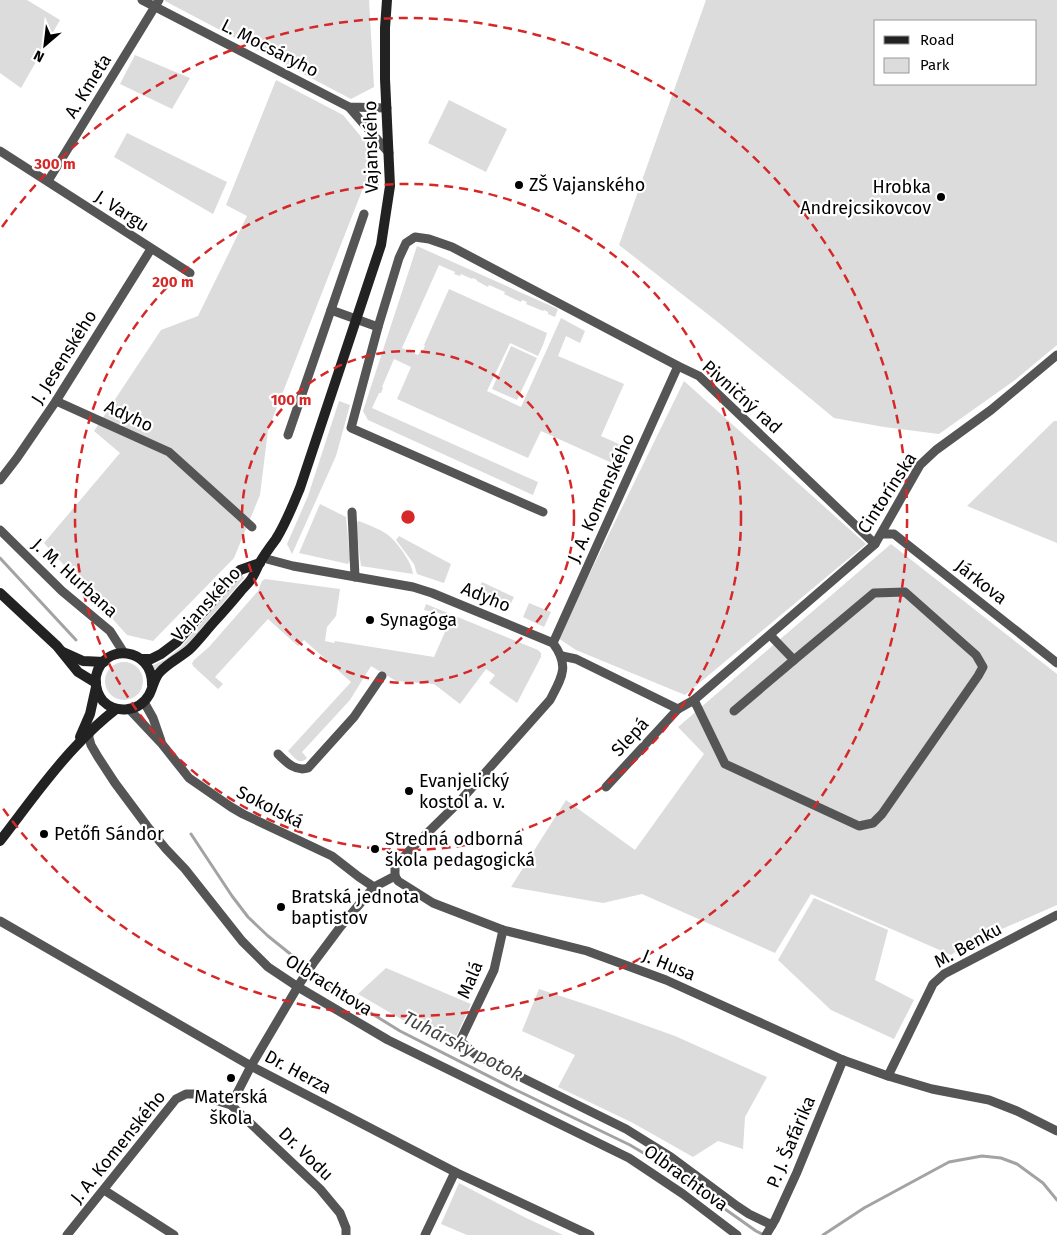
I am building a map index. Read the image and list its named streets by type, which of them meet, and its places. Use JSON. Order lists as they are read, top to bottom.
{
  "streets": {
    "main road": ["Vajanského"],
    "street": [
      "L. Mocsáryho",
      "A. Kmeťa",
      "J. Vargu",
      "J. Jesenského",
      "Pivničný rad",
      "Adyho",
      "Cintorínska",
      "J. A. Komenského",
      "J. M. Hurbana",
      "Járkova",
      "Slepá",
      "Sokolská",
      "M. Benku",
      "J. Husa",
      "Malá",
      "Olbrachtova",
      "Dr. Herza",
      "P. J. Šafárika",
      "Dr. Vodu"
    ]
  },
  "crossings": [
    ["L. Mocsáryho", "A. Kmeťa"],
    ["L. Mocsáryho", "Vajanského"],
    ["A. Kmeťa", "J. Vargu"],
    ["Vajanského", "Adyho"],
    ["Vajanského", "J. M. Hurbana"],
    ["Vajanského", "Sokolská"],
    ["J. Vargu", "J. Jesenského"],
    ["J. Jesenského", "Adyho"],
    ["Pivničný rad", "Cintorínska"],
    ["Pivničný rad", "J. A. Komenského"],
    ["Adyho", "J. A. Komenského"],
    ["Cintorínska", "Járkova"],
    ["Cintorínska", "Slepá"],
    ["J. A. Komenského", "Dr. Vodu"],
    ["J. M. Hurbana", "Sokolská"],
    ["M. Benku", "J. Husa"],
    ["J. Husa", "Malá"],
    ["J. Husa", "P. J. Šafárika"],
    ["Malá", "P. J. Šafárika"]
  ],
  "water": ["Tuhársky potok"],
  "places": [
    "ZŠ Vajanského",
    "Hrobka Andrejcsikovcov",
    "Synagóga",
    "Evanjelický kostol a. v.",
    "Petőfi Sándor",
    "Stredná odborná škola pedagogická",
    "Bratská jednota baptistov",
    "Materská škola"
  ],
  "legend": ["Road", "Park"],
  "north": "bottom left",
  "rings": ["300 m", "200 m", "100 m"]
}
